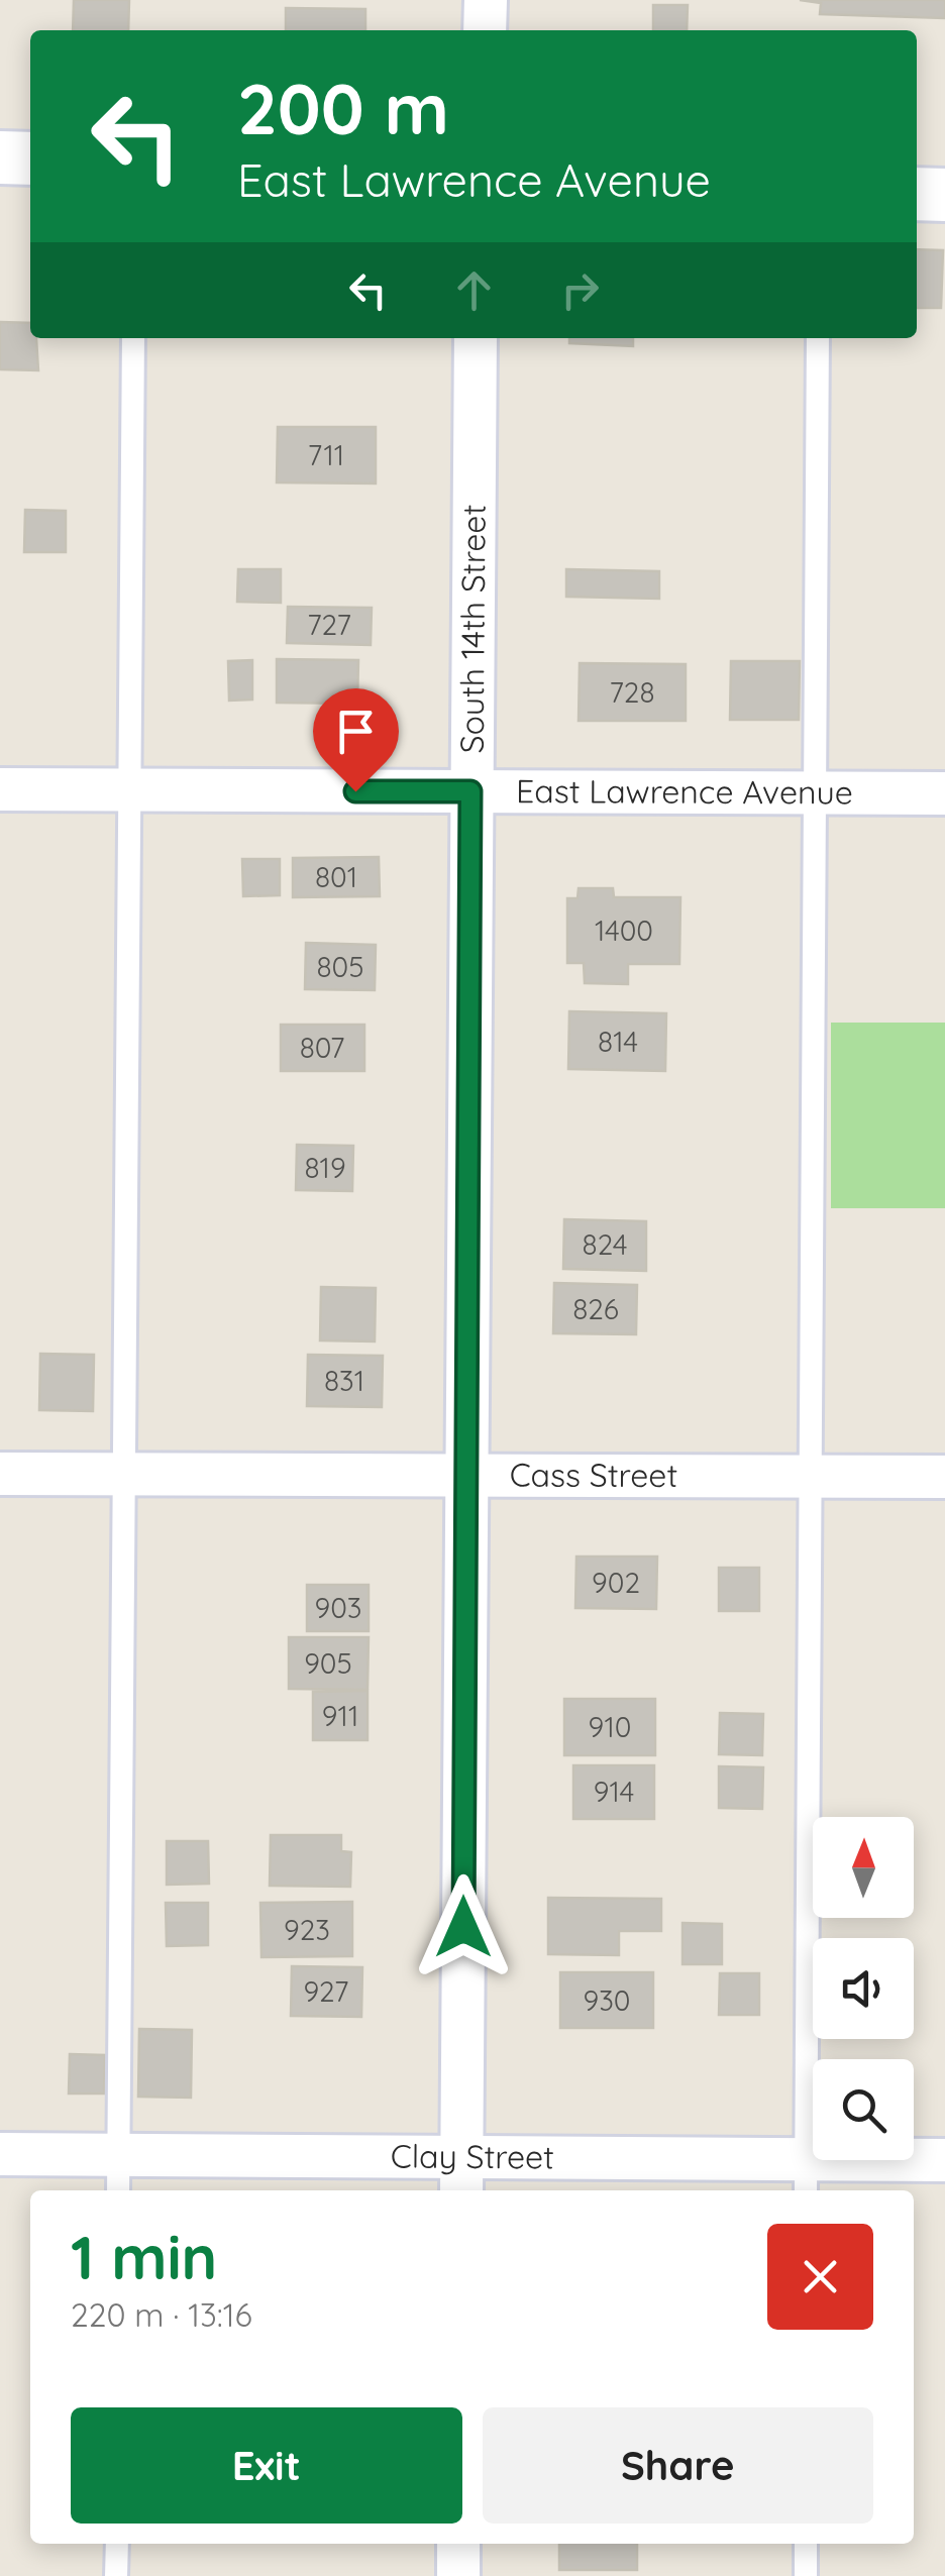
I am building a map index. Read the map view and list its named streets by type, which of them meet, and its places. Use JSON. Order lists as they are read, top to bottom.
{
  "streets": {
    "street": [
      "South 14th Street",
      "East Lawrence Avenue",
      "Cass Street",
      "Clay Street"
    ]
  },
  "crossings": [
    ["South 14th Street", "East Lawrence Avenue"],
    ["South 14th Street", "Cass Street"],
    ["South 14th Street", "Clay Street"]
  ],
  "house_numbers": [
    "711",
    "727",
    "728",
    "801",
    "1400",
    "805",
    "814",
    "807",
    "819",
    "824",
    "826",
    "831",
    "902",
    "903",
    "905",
    "911",
    "910",
    "914",
    "923",
    "927",
    "930"
  ],
  "north": "top",
  "page": {
    "turn": ["200 m", "East Lawrence Avenue"],
    "heading": ["1 min", "220 m · 13:16"],
    "buttons": ["Exit", "Share"]
  }
}
